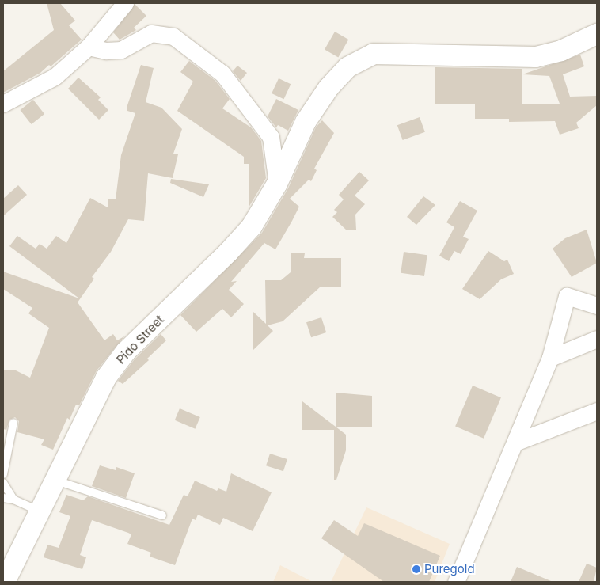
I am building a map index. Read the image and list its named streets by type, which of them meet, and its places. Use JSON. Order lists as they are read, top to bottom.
{
  "streets": {
    "street": ["Pido Street"]
  },
  "places": ["Puregold"]
}
